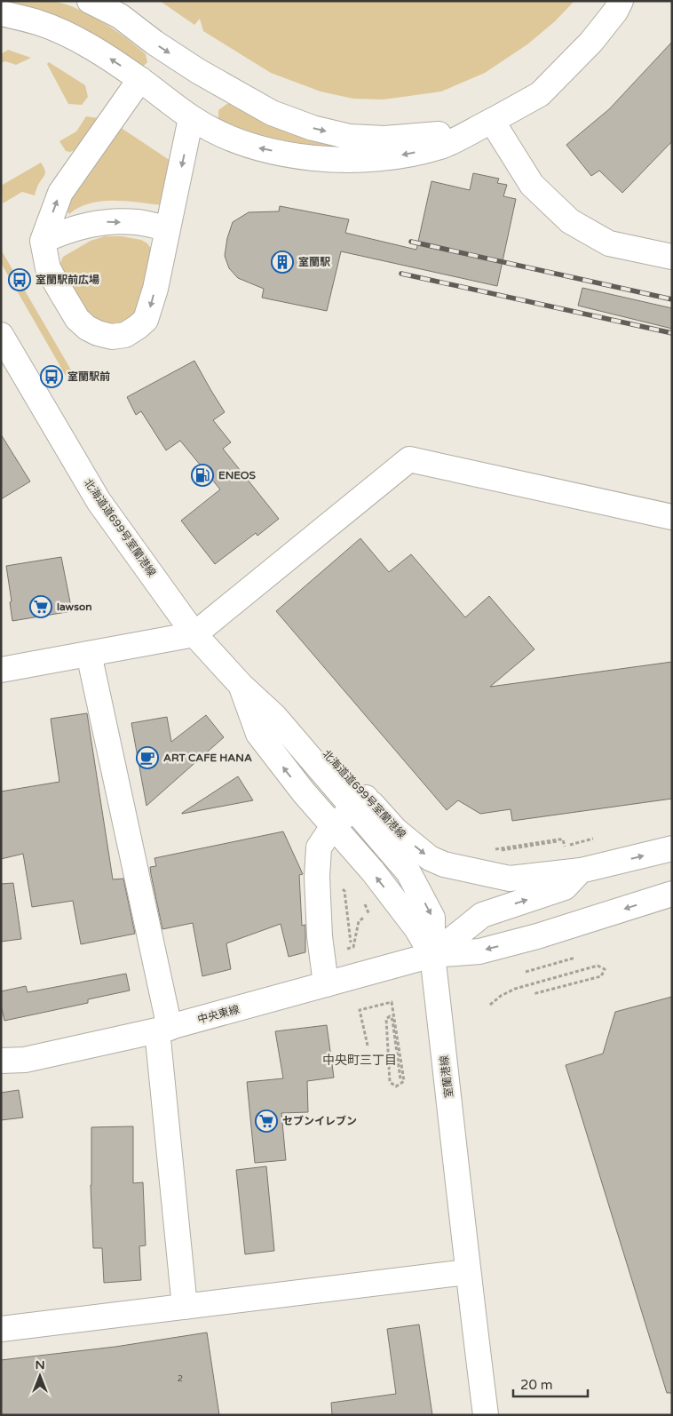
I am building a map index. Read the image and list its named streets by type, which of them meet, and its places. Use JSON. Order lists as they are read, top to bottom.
{
  "streets": {
    "street": ["北海道道699号室蘭港線", "中央東線", "室蘭港線"]
  },
  "crossings": [
    ["北海道道699号室蘭港線", "中央東線"],
    ["北海道道699号室蘭港線", "室蘭港線"],
    ["中央東線", "室蘭港線"]
  ],
  "districts": ["中央町三丁目"],
  "places": {
    "building": ["室蘭駅"],
    "bus stop": ["室蘭駅前広場", "室蘭駅前"],
    "fuel station": ["ENEOS"],
    "supermarket": ["lawson", "セブンイレブン"],
    "cafe": ["ART CAFE HANA"]
  },
  "house_numbers": ["2"],
  "scale_bar": "20 m",
  "north": "top"
}
